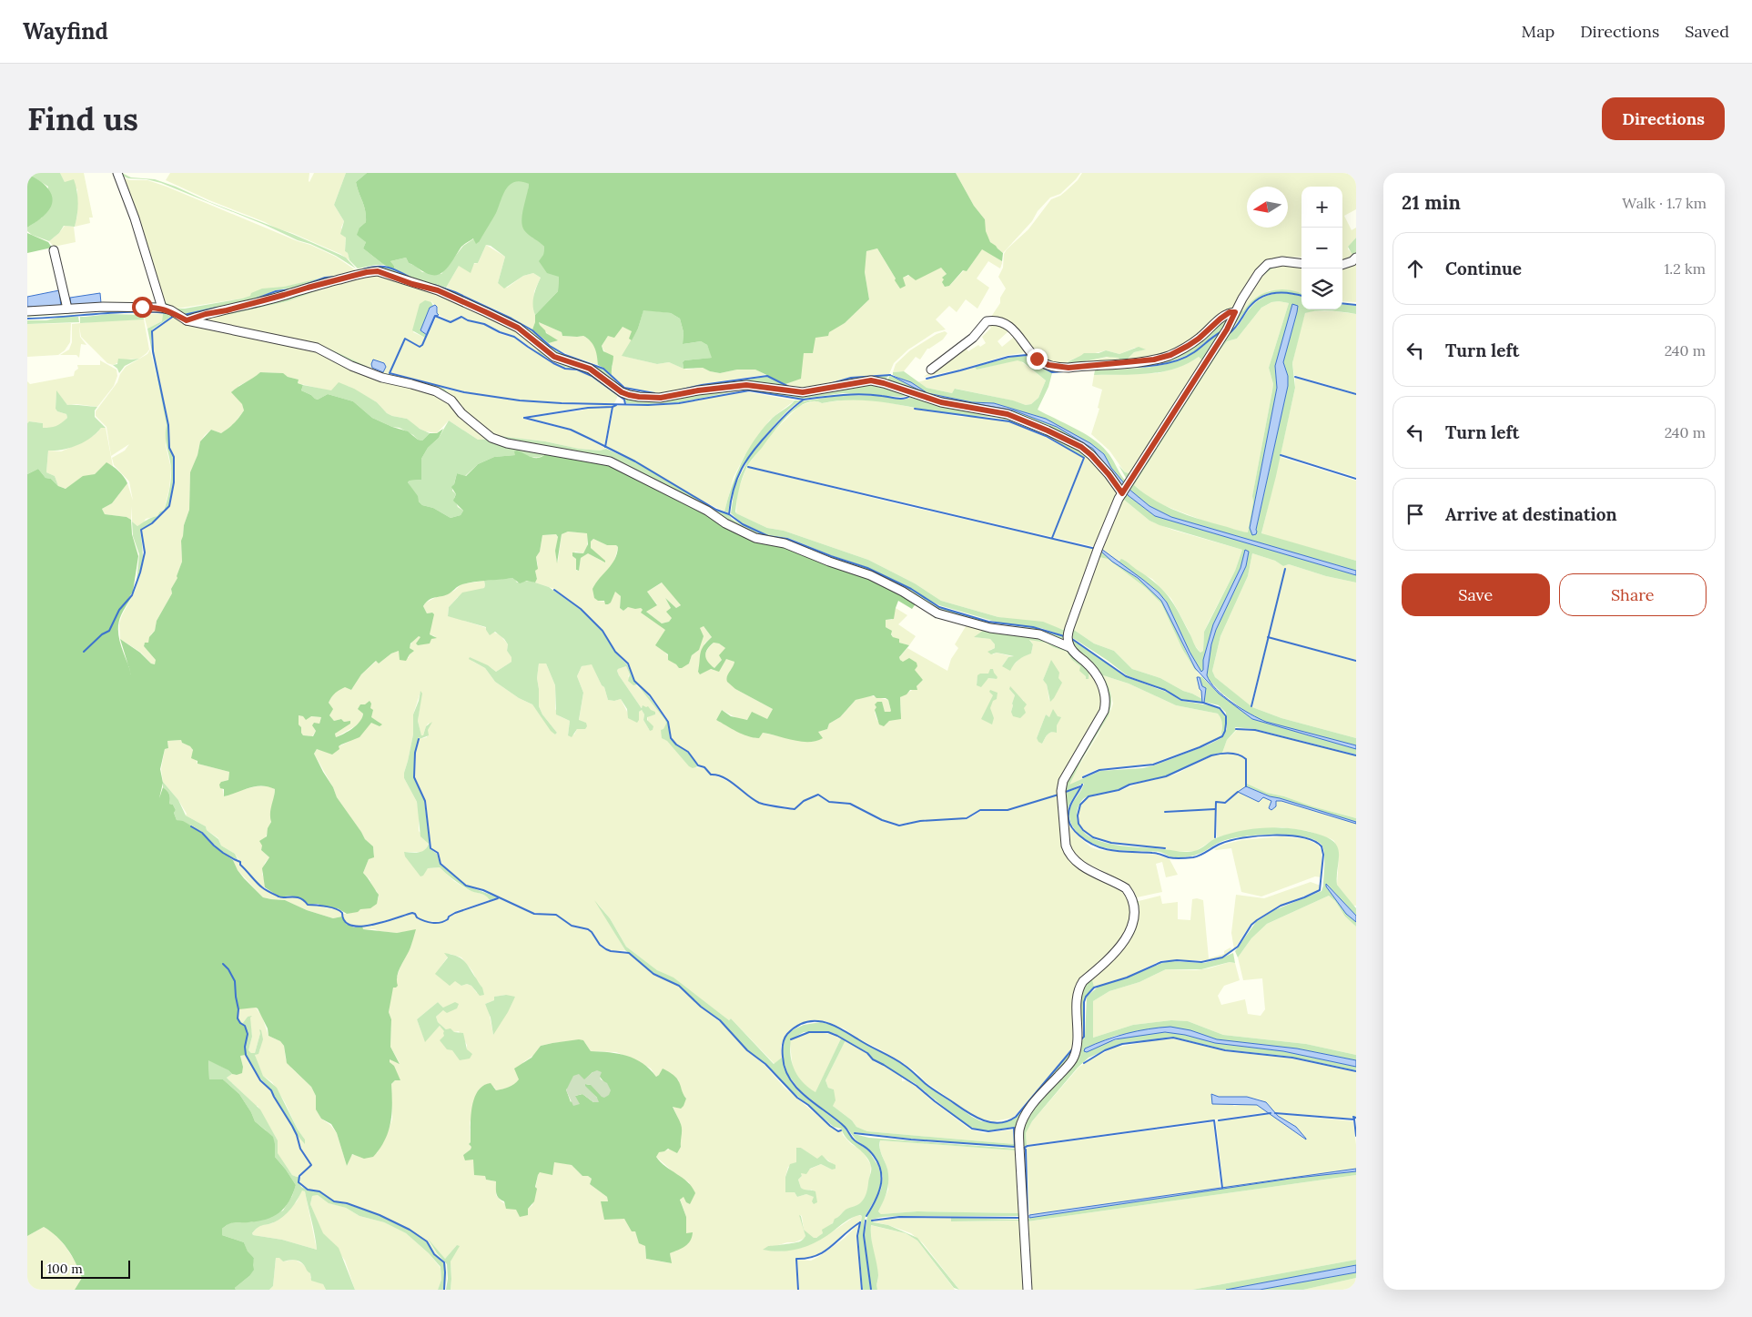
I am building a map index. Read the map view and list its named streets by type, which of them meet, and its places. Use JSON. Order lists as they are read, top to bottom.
{
  "scale_bar": "100 m",
  "north": "left",
  "page": {
    "header": "Wayfind",
    "nav": ["Map", "Directions", "Saved"],
    "buttons": [
      "Directions",
      ["Save", "Share"]
    ],
    "title": "Find us",
    "heading": ["21 min", "Walk · 1.7 km"],
    "map_buttons": ["+", "−"],
    "list": [
      ["Continue", "1.2 km"],
      ["Turn left", "240 m"],
      ["Turn left", "240 m"],
      "Arrive at destination"
    ],
    "scale": "100 m"
  }
}
